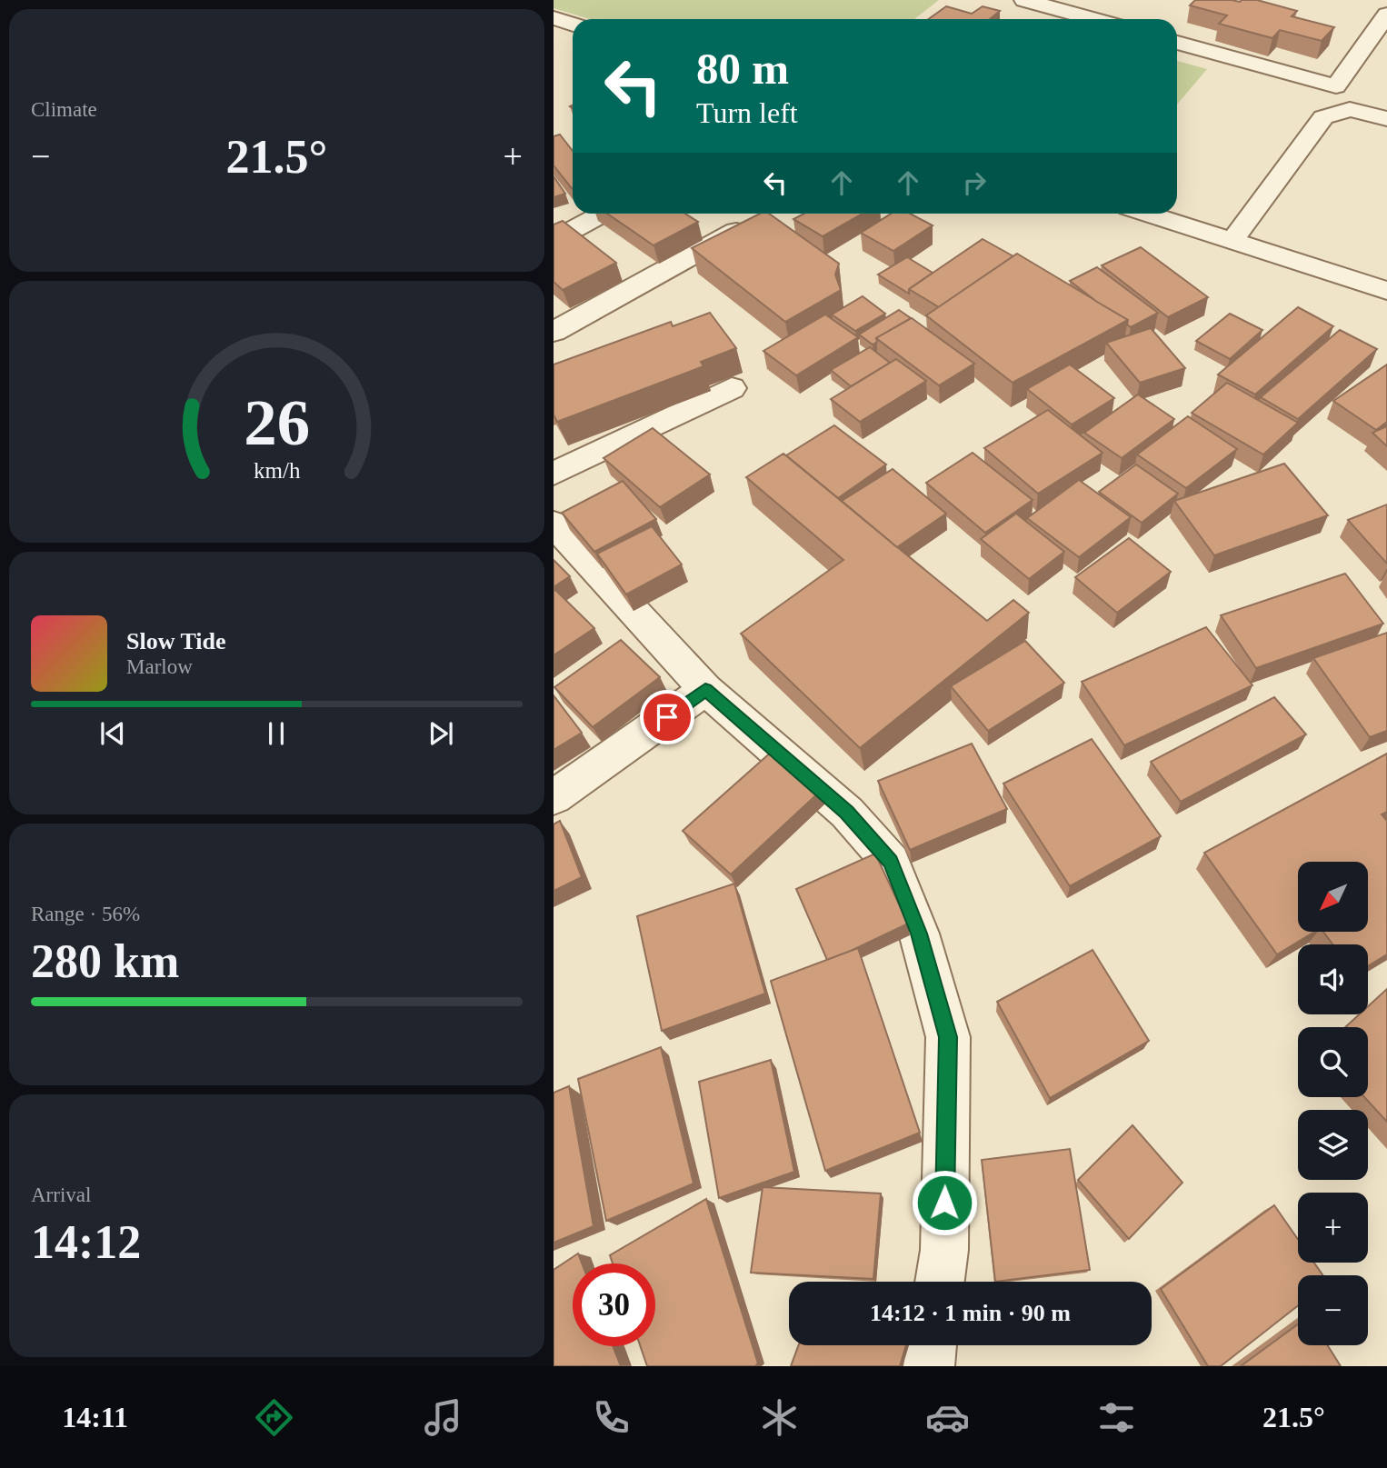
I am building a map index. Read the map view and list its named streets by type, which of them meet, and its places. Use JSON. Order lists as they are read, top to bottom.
{
  "north": "bottom left",
  "page": {
    "tile": [
      "Climate",
      ["Range · 56%", "280 km"],
      ["Arrival", "14:12"]
    ],
    "turn": ["80 m", "Turn left"],
    "heat": ["−", "21.5°", "+"],
    "song": ["Slow Tide", "Marlow"],
    "map_buttons": ["+", "−"],
    "limit": "30",
    "trip": "14:12 · 1 min · 90 m",
    "tabs": ["14:11", "21.5°"],
    "gauge": ["26", "km/h"]
  }
}
